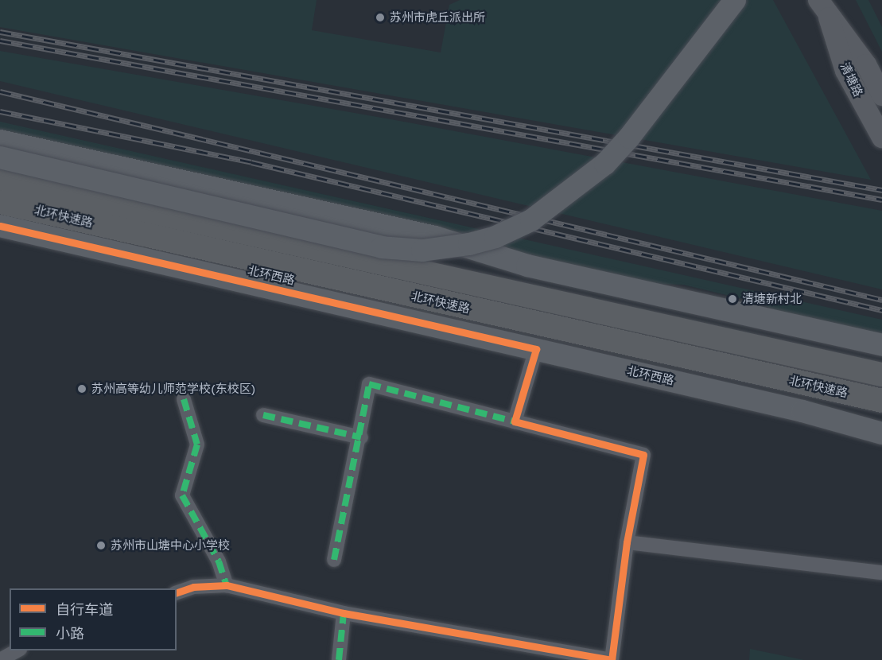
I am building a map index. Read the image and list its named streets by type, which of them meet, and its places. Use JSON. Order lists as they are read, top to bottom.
{
  "streets": {
    "highway": ["北环快速路"],
    "main road": ["清塘路", "北环西路"]
  },
  "places": [
    "苏州市虎丘派出所",
    "清塘新村北",
    "苏州高等幼儿师范学校(东校区)",
    "苏州市山塘中心小学校"
  ],
  "legend": ["自行车道", "小路"]
}
